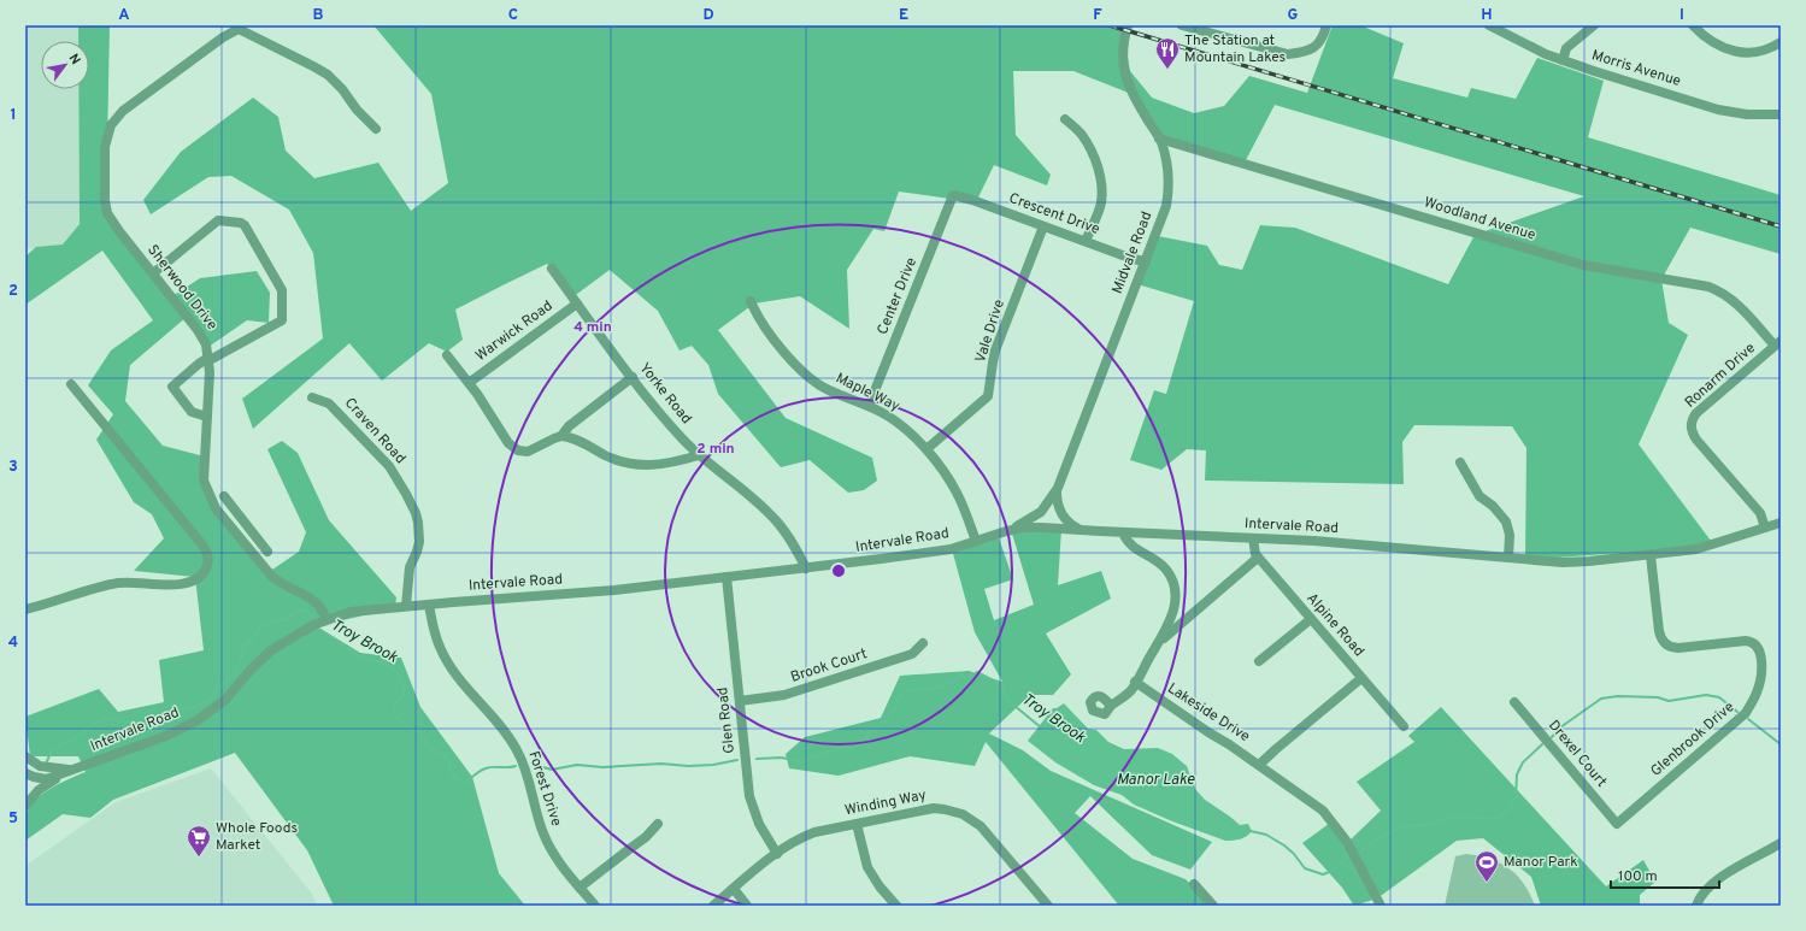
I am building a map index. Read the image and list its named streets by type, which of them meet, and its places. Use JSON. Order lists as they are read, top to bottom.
{
  "streets": {
    "street": [
      "Morris Avenue",
      "Crescent Drive",
      "Woodland Avenue",
      "Midvale Road",
      "Sherwood Drive",
      "Center Drive",
      "Warwick Road",
      "Vale Drive",
      "Ronarm Drive",
      "Maple Way",
      "Yorke Road",
      "Craven Road",
      "Intervale Road",
      "Alpine Road",
      "Brook Court",
      "Lakeside Drive",
      "Glen Road",
      "Glenbrook Drive",
      "Drexel Court",
      "Forest Drive",
      "Winding Way"
    ]
  },
  "crossings": [
    ["Crescent Drive", "Midvale Road"],
    ["Crescent Drive", "Center Drive"],
    ["Crescent Drive", "Vale Drive"],
    ["Woodland Avenue", "Midvale Road"],
    ["Woodland Avenue", "Ronarm Drive"],
    ["Midvale Road", "Intervale Road"],
    ["Sherwood Drive", "Intervale Road"],
    ["Center Drive", "Maple Way"],
    ["Warwick Road", "Yorke Road"],
    ["Vale Drive", "Maple Way"],
    ["Ronarm Drive", "Intervale Road"],
    ["Maple Way", "Intervale Road"],
    ["Yorke Road", "Intervale Road"],
    ["Craven Road", "Intervale Road"],
    ["Intervale Road", "Alpine Road"],
    ["Intervale Road", "Glen Road"],
    ["Intervale Road", "Glenbrook Drive"],
    ["Intervale Road", "Forest Drive"],
    ["Brook Court", "Glen Road"],
    ["Glen Road", "Winding Way"],
    ["Glenbrook Drive", "Drexel Court"]
  ],
  "water": ["Troy Brook", "Manor Lake"],
  "places": {
    "restaurant": ["The Station at Mountain Lakes"],
    "supermarket": ["Whole Foods Market"],
    "sports": ["Manor Park"]
  },
  "scale_bar": "100 m",
  "north": "top right",
  "grid": {
    "columns": [
      "A",
      "B",
      "C",
      "D",
      "E",
      "F",
      "G",
      "H",
      "I"
    ],
    "rows": [
      "1",
      "2",
      "3",
      "4",
      "5"
    ]
  },
  "rings": ["4 min", "2 min"]
}
